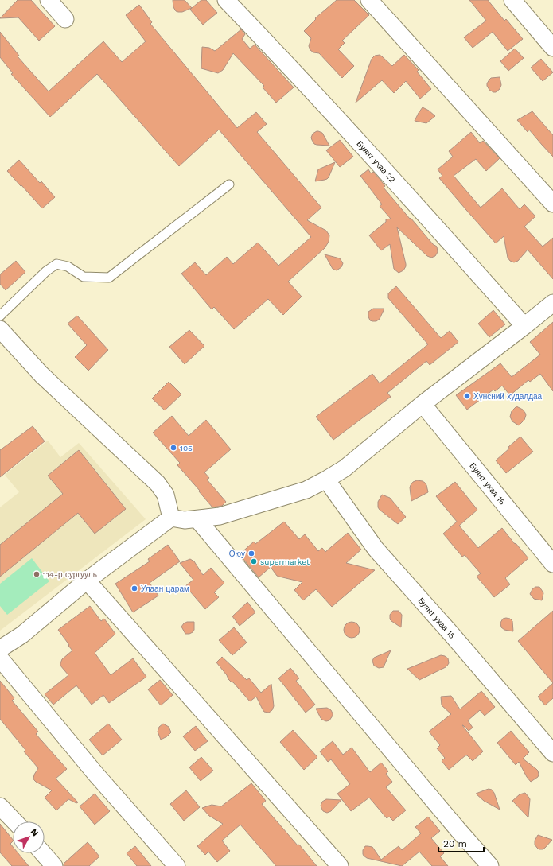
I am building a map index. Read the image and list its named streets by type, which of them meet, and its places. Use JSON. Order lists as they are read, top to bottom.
{
  "streets": {
    "street": ["Буянт ухаа 22", "Буянт ухаа 16", "Буянт ухаа 15"]
  },
  "places": [
    "Хүнсний худалдаа",
    "105",
    "Оюу",
    "supermarket",
    "114-р сургууль",
    "Улаан царам"
  ],
  "scale_bar": "20 m",
  "north": "top right"
}
